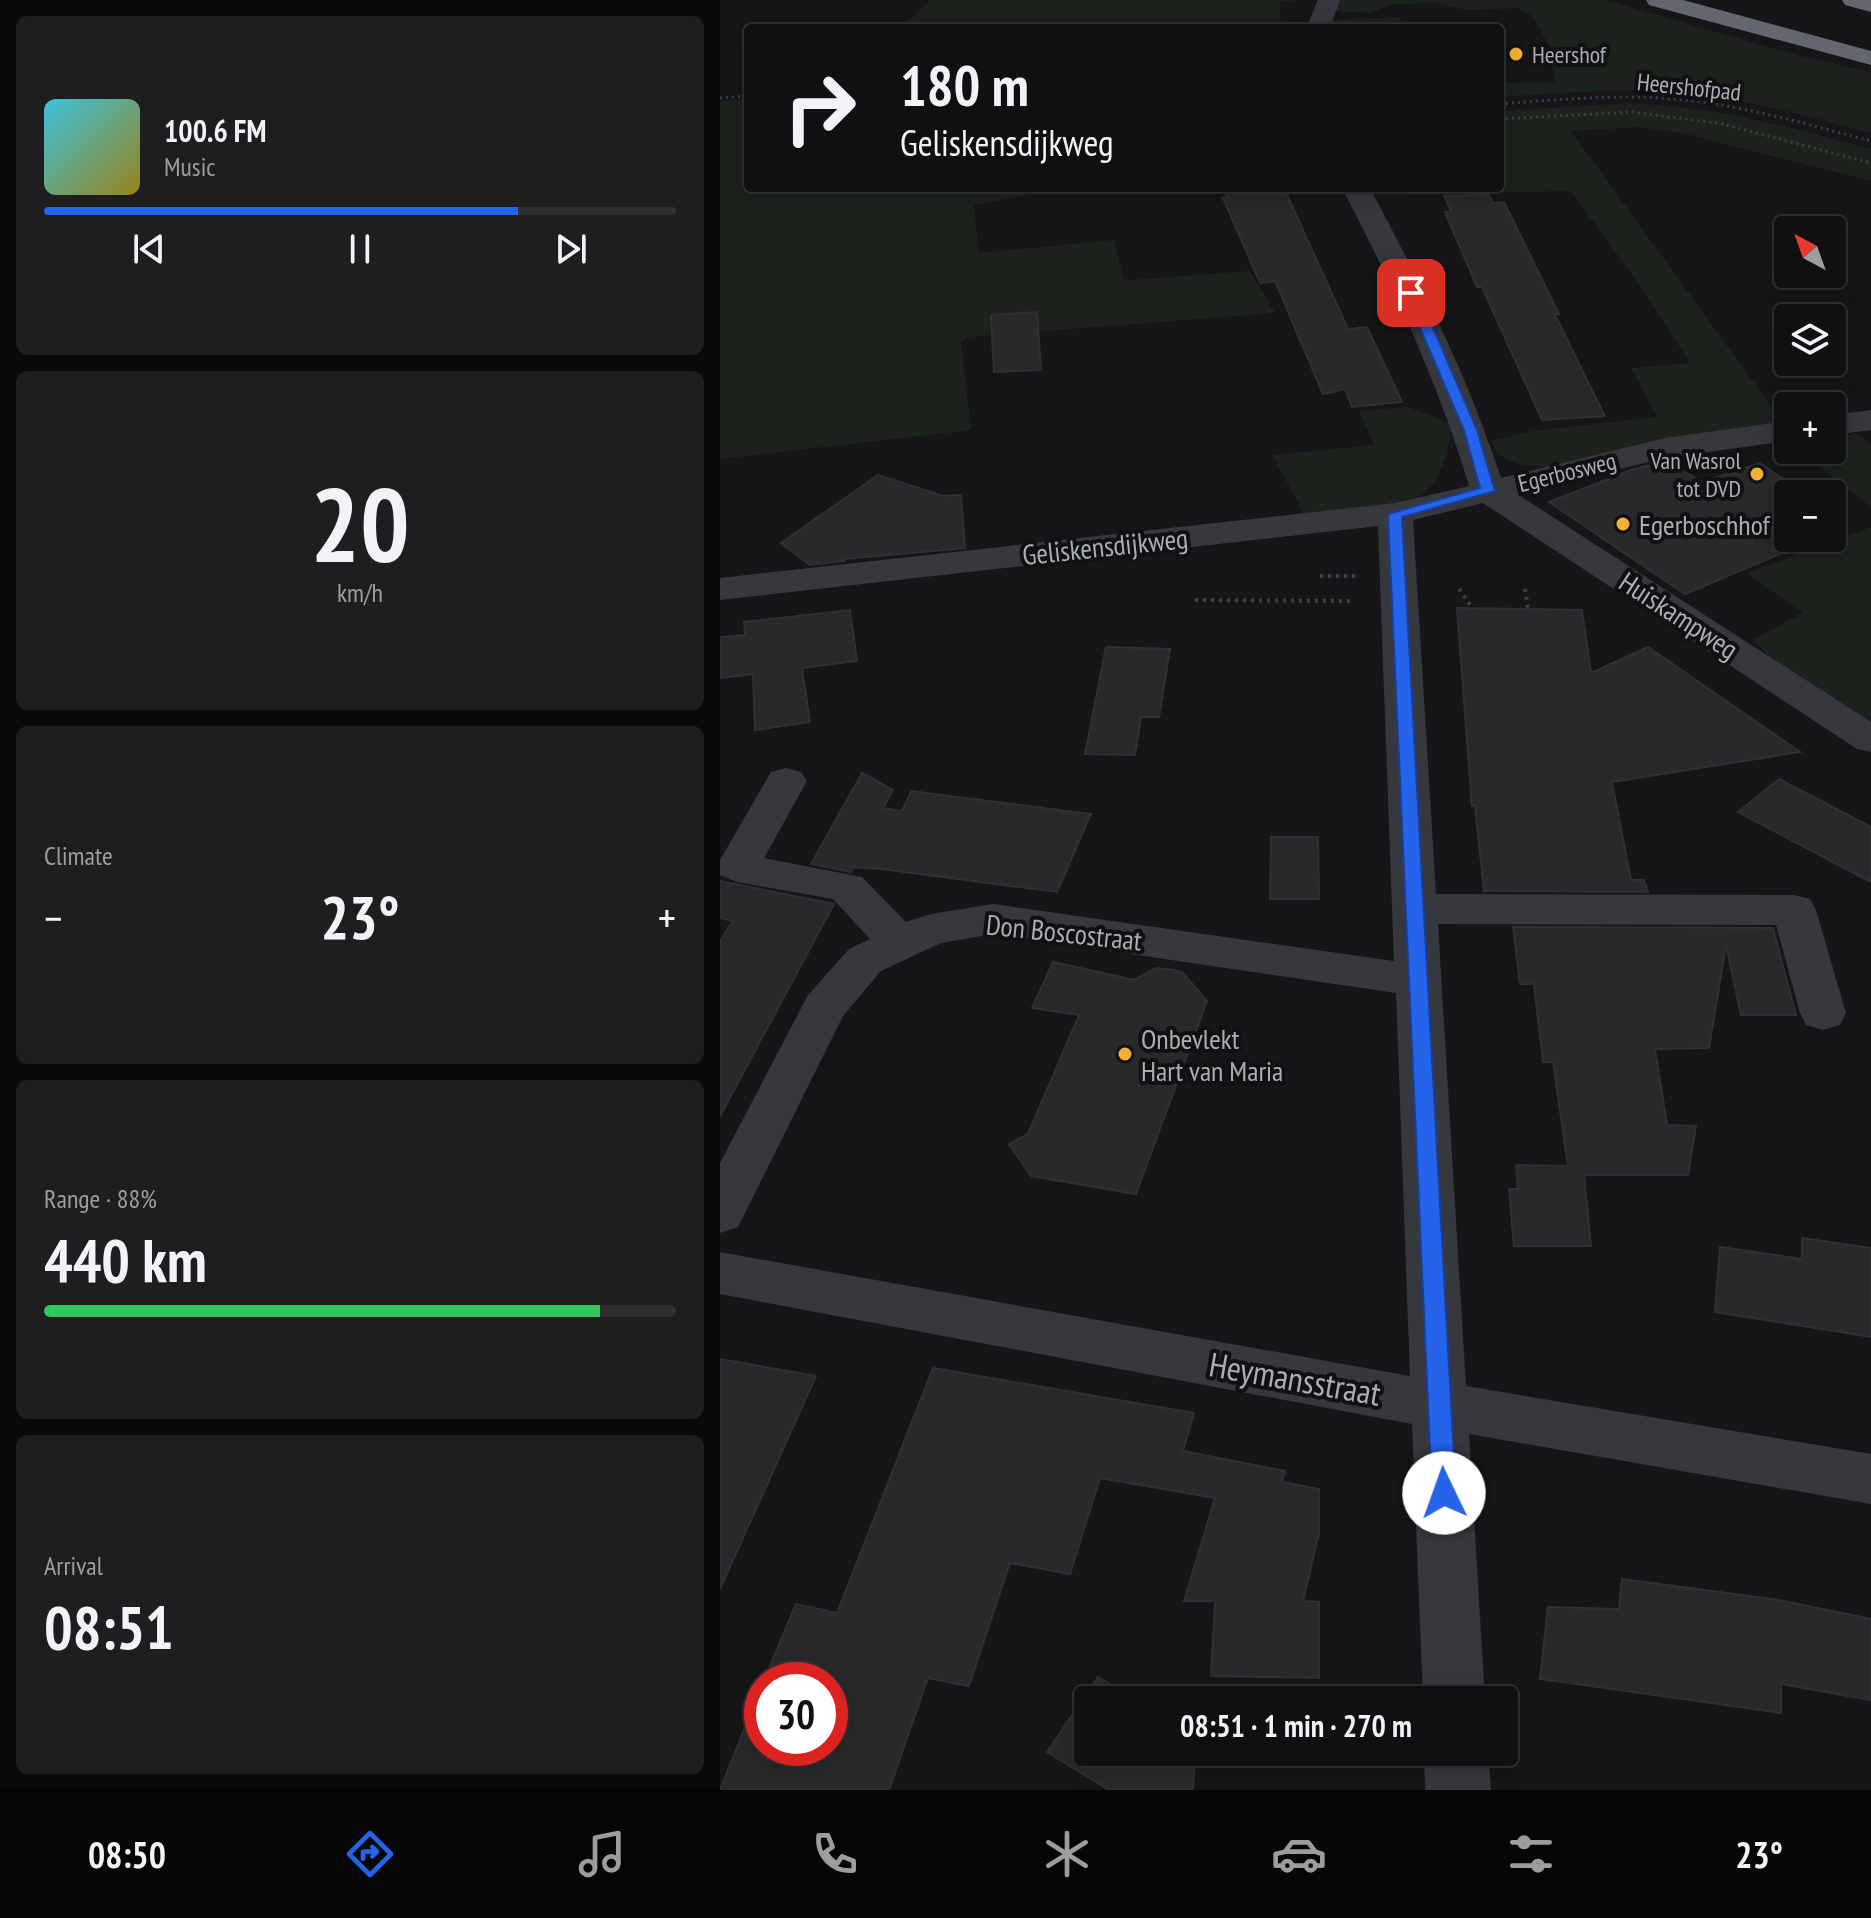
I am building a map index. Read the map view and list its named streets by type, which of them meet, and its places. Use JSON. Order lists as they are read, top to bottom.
{
  "streets": {
    "street": [
      "Egerbosweg",
      "Geliskensdijkweg",
      "Huiskampweg",
      "Don Boscostraat",
      "Heymansstraat"
    ],
    "path": ["Heershofpad"]
  },
  "crossings": [
    ["Egerbosweg", "Geliskensdijkweg"],
    ["Egerbosweg", "Huiskampweg"],
    ["Geliskensdijkweg", "Huiskampweg"]
  ],
  "places": [
    "Heershof",
    "Van Wasrol tot DVD",
    "Egerboschhof",
    "Onbevlekt Hart van Maria"
  ],
  "north": "top left",
  "page": {
    "turn": ["180 m", "Geliskensdijkweg"],
    "song": ["100.6 FM", "Music"],
    "map_buttons": ["+", "−"],
    "tile": [
      ["20", "km/h"],
      "Climate",
      ["Range · 88%", "440 km"],
      ["Arrival", "08:51"]
    ],
    "heat": ["−", "23°", "+"],
    "limit": "30",
    "trip": "08:51 · 1 min · 270 m",
    "tabs": ["08:50", "23°"]
  }
}
